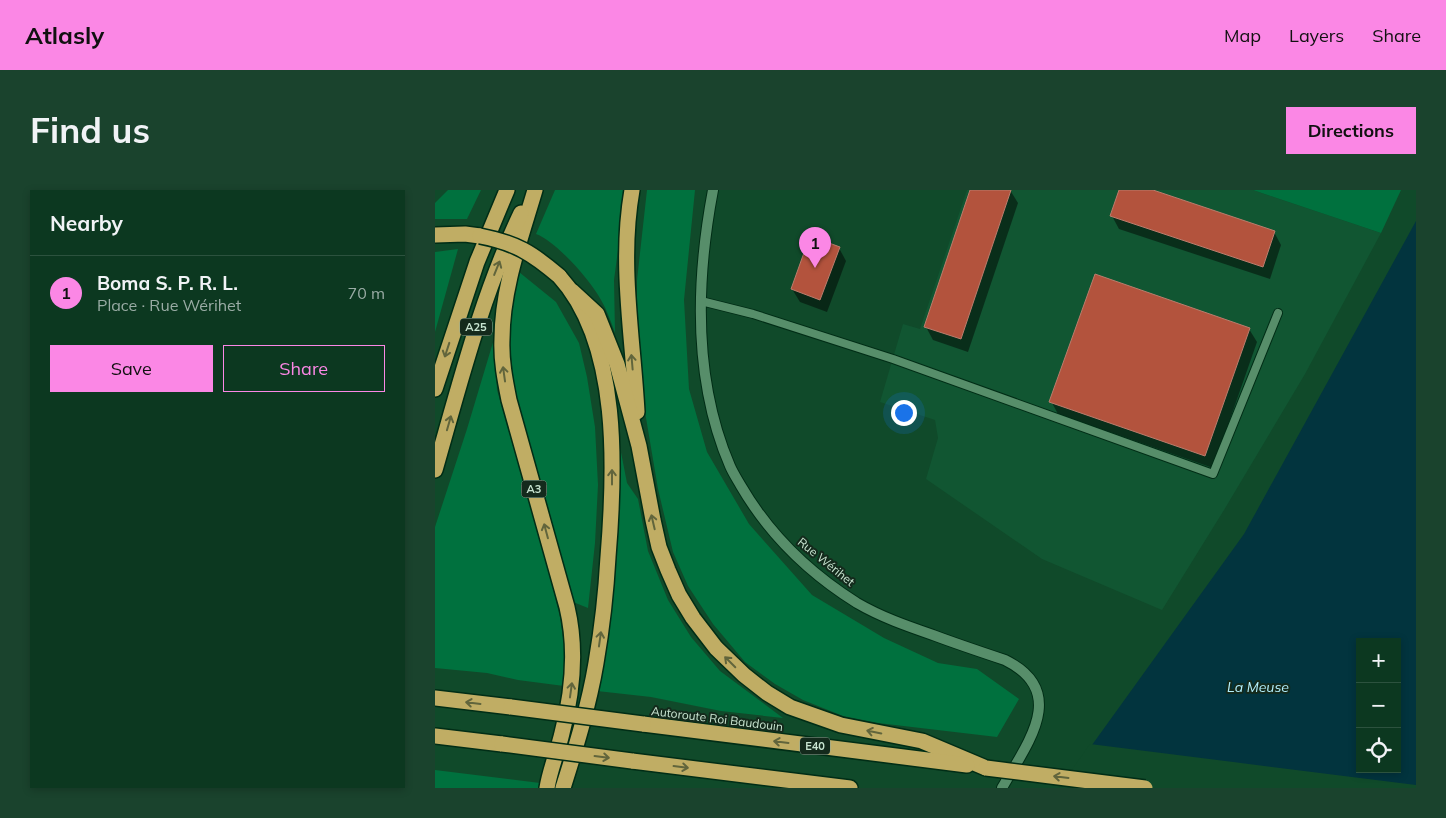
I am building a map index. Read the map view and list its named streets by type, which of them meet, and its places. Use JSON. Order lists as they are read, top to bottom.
{
  "streets": {
    "highway": [
      "A25",
      "A3",
      "Autoroute Roi Baudouin",
      "E40"
    ],
    "street": ["Rue Wérihet"]
  },
  "crossings": [
    ["A25", "A3"]
  ],
  "water": ["La Meuse"],
  "page": {
    "header": "Atlasly",
    "nav": ["Map", "Layers", "Share"],
    "buttons": [
      "Directions",
      ["Save", "Share"]
    ],
    "title": "Find us",
    "heading": "Nearby",
    "pins": "1",
    "list": [
      {
        "mark": "1",
        "name": "Boma S. P. R. L.",
        "note": "Place · Rue Wérihet",
        "value": "70 m"
      }
    ],
    "map_buttons": ["+", "−"]
  }
}
